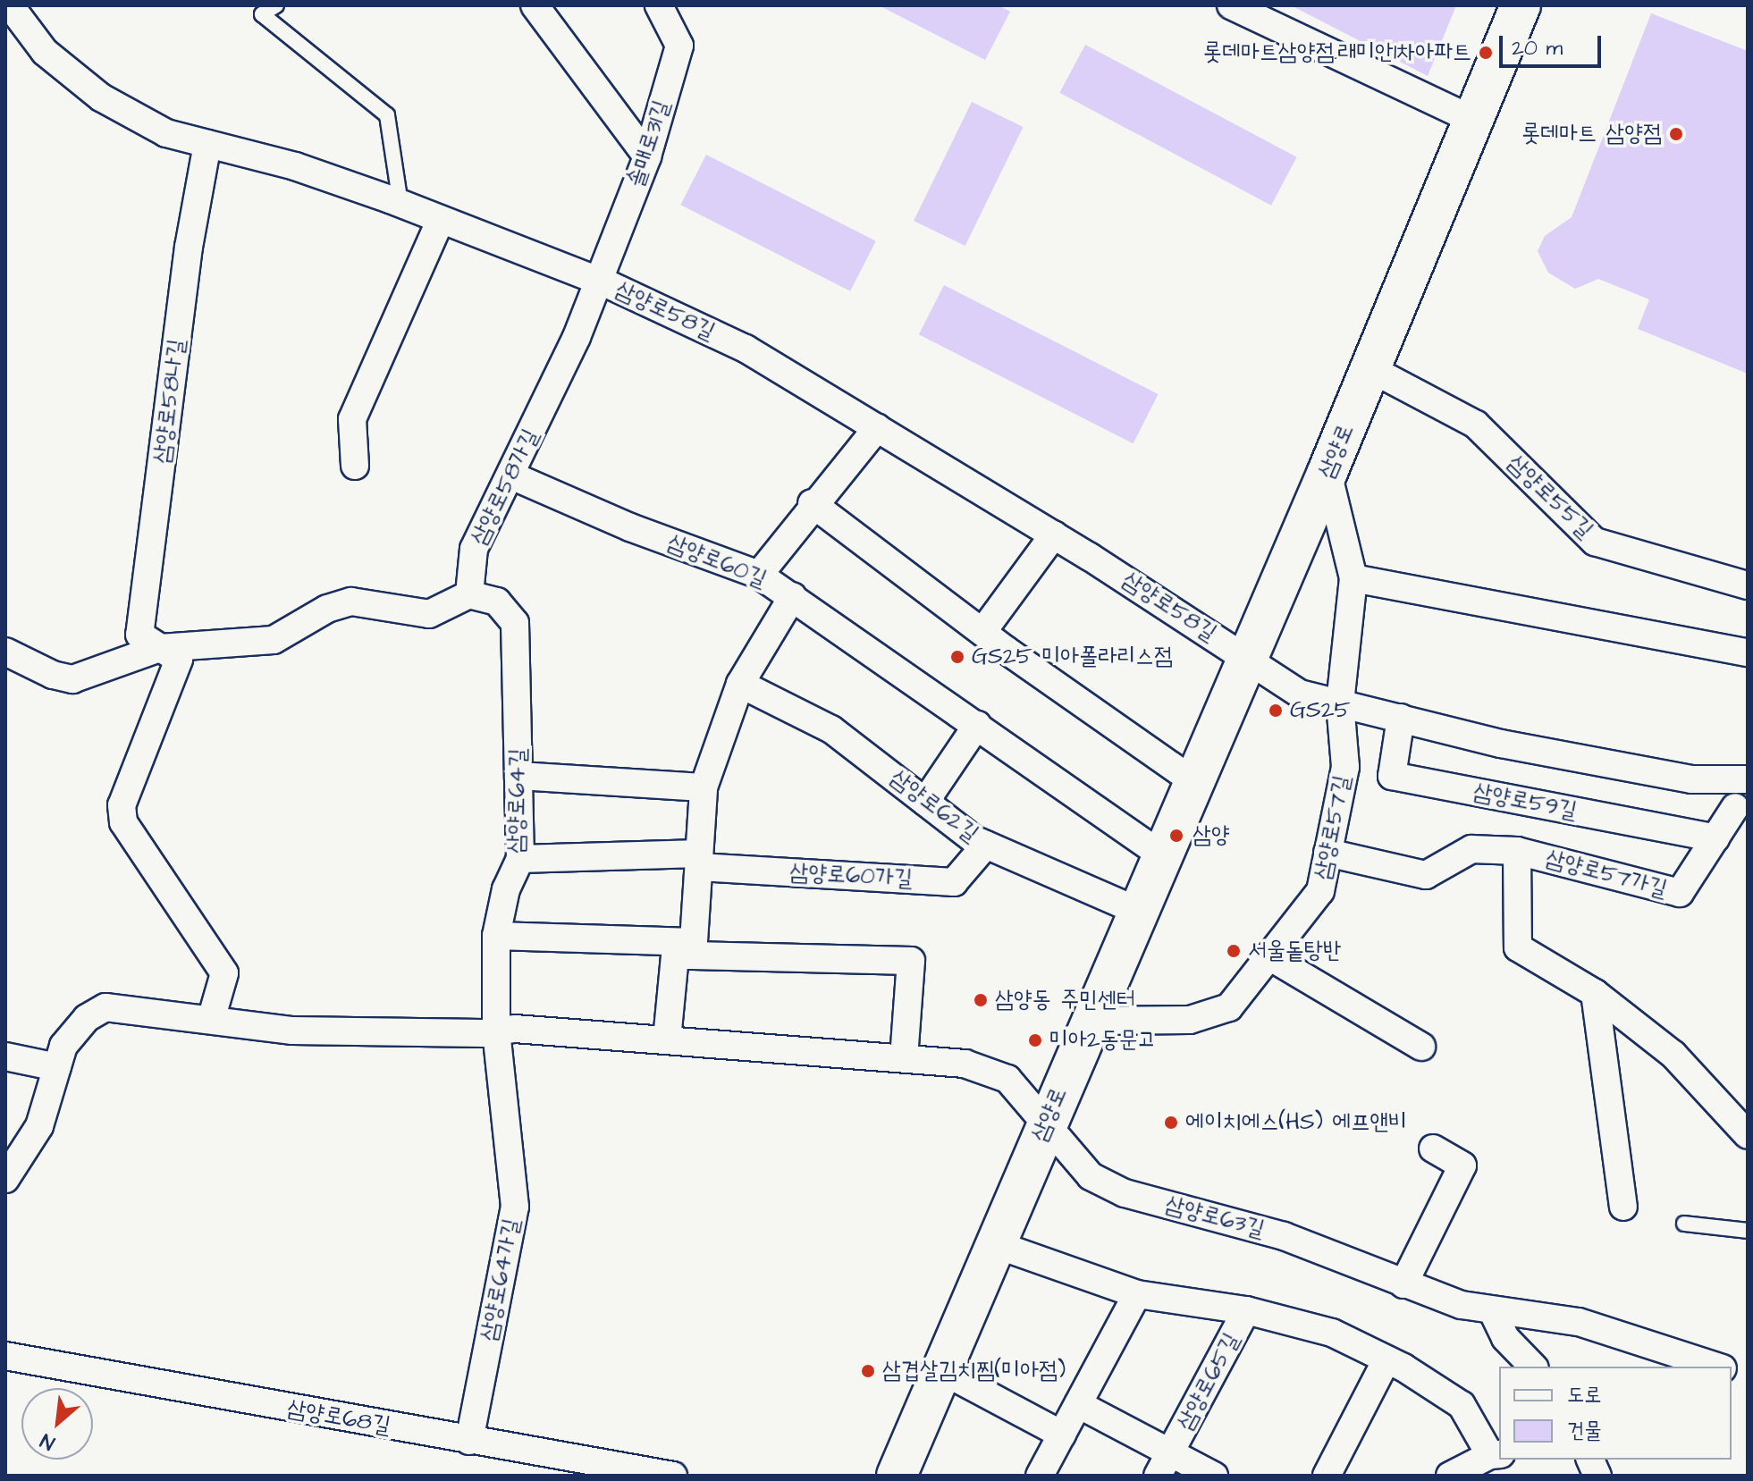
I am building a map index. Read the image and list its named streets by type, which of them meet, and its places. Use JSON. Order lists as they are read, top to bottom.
{
  "streets": {
    "main road": ["삼양로"],
    "street": [
      "솔매로31길",
      "삼양로58길",
      "삼양로58나길",
      "삼양로58가길",
      "삼양로55길",
      "삼양로60길",
      "삼양로64길",
      "삼양로59길",
      "삼양로62길",
      "삼양로57길",
      "삼양로57가길",
      "삼양로60가길",
      "삼양로63길",
      "삼양로64가길",
      "삼양로65길",
      "삼양로68길"
    ]
  },
  "crossings": [
    ["솔매로31길", "삼양로58길"],
    ["솔매로31길", "삼양로58가길"],
    ["삼양로58길", "삼양로58나길"],
    ["삼양로58길", "삼양로"],
    ["삼양로58길", "삼양로58가길"],
    ["삼양로", "삼양로55길"],
    ["삼양로", "삼양로60길"],
    ["삼양로", "삼양로62길"],
    ["삼양로", "삼양로57길"],
    ["삼양로", "삼양로63길"],
    ["삼양로", "삼양로65길"],
    ["삼양로58가길", "삼양로60길"],
    ["삼양로58가길", "삼양로64길"],
    ["삼양로64길", "삼양로60가길"],
    ["삼양로64길", "삼양로64가길"],
    ["삼양로59길", "삼양로57가길"],
    ["삼양로62길", "삼양로60가길"],
    ["삼양로57길", "삼양로57가길"],
    ["삼양로64가길", "삼양로68길"]
  ],
  "places": [
    "롯데마트삼양점.래미안1차아파트",
    "롯데마트 삼양점",
    "GS25 미아폴라리스점",
    "GS25",
    "삼양",
    "서울돝탕반",
    "삼양동 주민센터",
    "미아2동문고",
    "에이치에스(HS) 에프앤비",
    "삼겹살김치찜(미아점)"
  ],
  "legend": ["도로", "건물"],
  "scale_bar": "20 m",
  "north": "bottom left"
}
